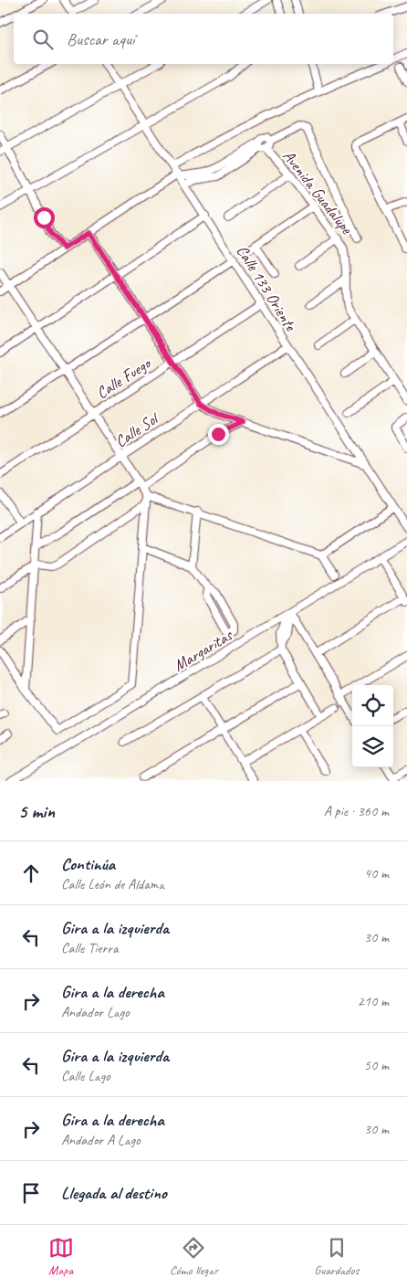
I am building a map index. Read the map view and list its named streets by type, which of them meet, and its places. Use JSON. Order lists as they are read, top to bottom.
{
  "streets": {
    "street": [
      "Avenida Guadalupe",
      "Calle 133 Oriente",
      "Calle Fuego",
      "Calle Sol",
      "Margaritas"
    ]
  },
  "crossings": [
    ["Calle 133 Oriente", "Calle Fuego"],
    ["Calle 133 Oriente", "Calle Sol"]
  ],
  "page": {
    "search": "Buscar aquí",
    "heading": ["5 min", "A pie · 360 m"],
    "list": [
      ["Continúa", "Calle León de Aldama", "40 m"],
      ["Gira a la izquierda", "Calle Tierra", "30 m"],
      ["Gira a la derecha", "Andador Lago", "210 m"],
      ["Gira a la izquierda", "Calle Lago", "50 m"],
      ["Gira a la derecha", "Andador A Lago", "30 m"],
      "Llegada al destino"
    ],
    "nav": ["Mapa", "Cómo llegar", "Guardados"]
  }
}
